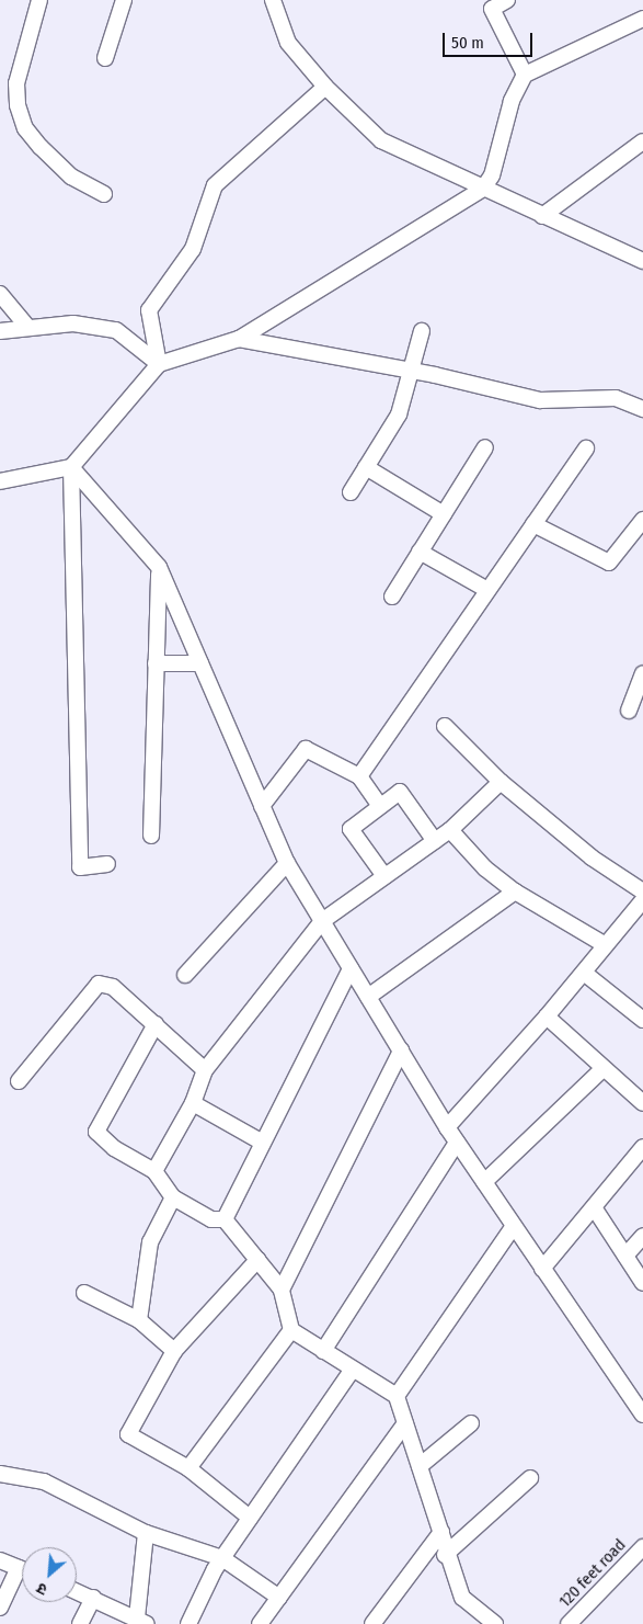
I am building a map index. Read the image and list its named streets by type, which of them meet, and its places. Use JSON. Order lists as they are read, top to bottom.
{
  "streets": {
    "street": ["120 feet road"]
  },
  "scale_bar": "50 m",
  "north": "bottom left"
}
